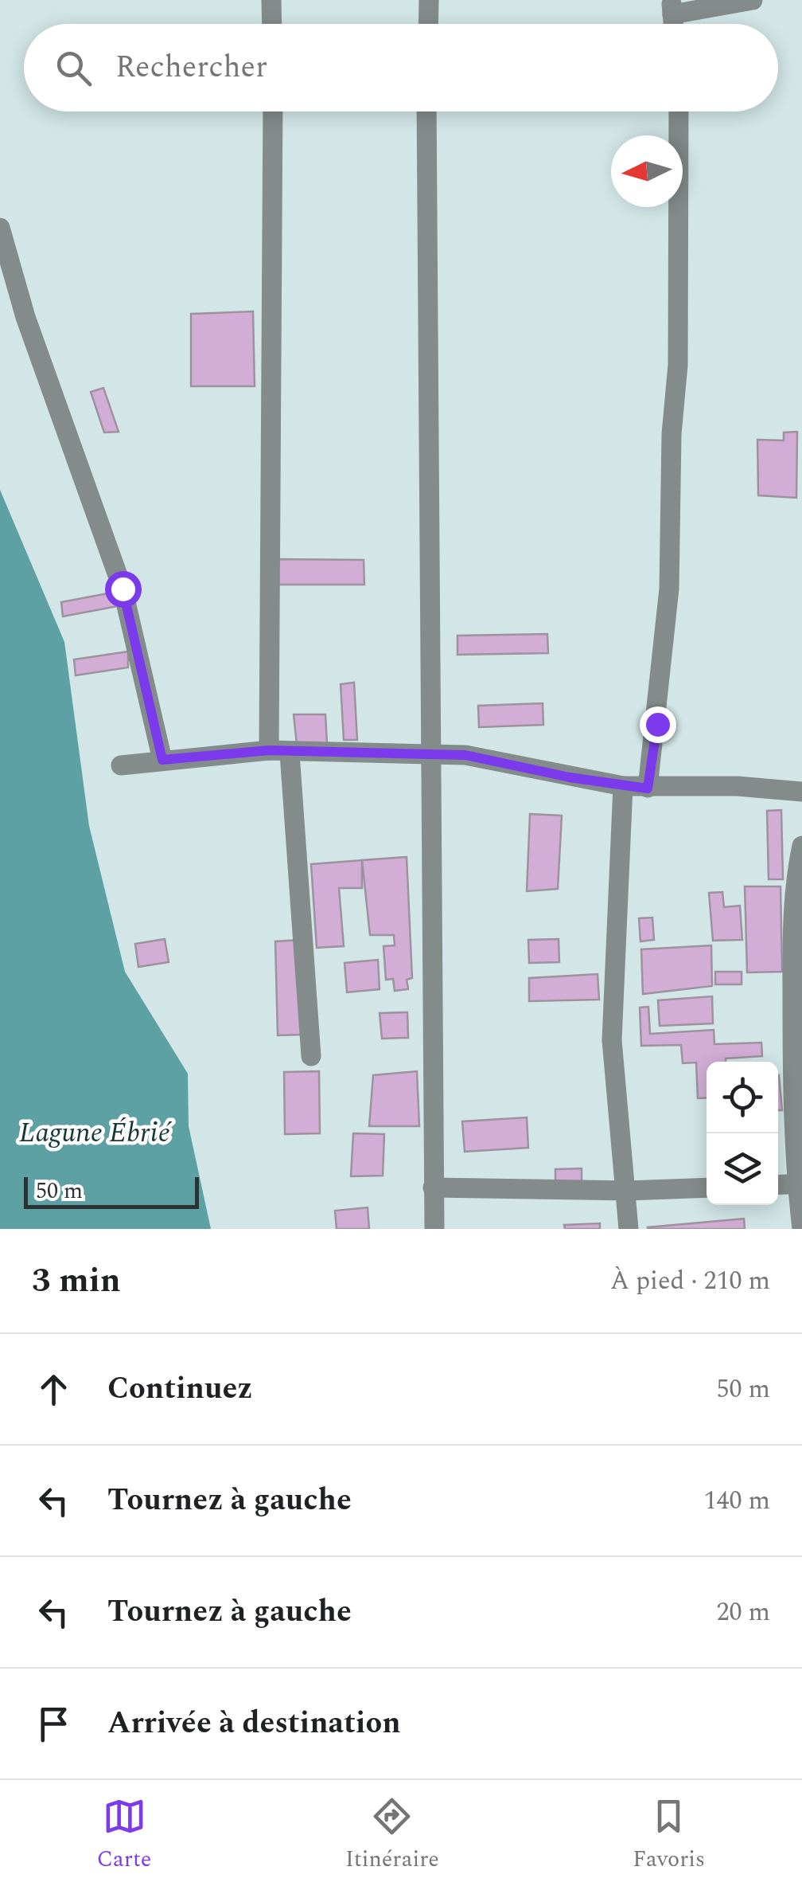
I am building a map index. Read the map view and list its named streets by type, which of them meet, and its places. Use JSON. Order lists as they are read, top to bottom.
{
  "water": ["Lagune Ébrié"],
  "scale_bar": "50 m",
  "north": "left",
  "page": {
    "search": "Rechercher",
    "scale": "50 m",
    "heading": ["3 min", "À pied · 210 m"],
    "list": [
      ["Continuez", "50 m"],
      ["Tournez à gauche", "140 m"],
      ["Tournez à gauche", "20 m"],
      "Arrivée à destination"
    ],
    "nav": ["Carte", "Itinéraire", "Favoris"]
  }
}
